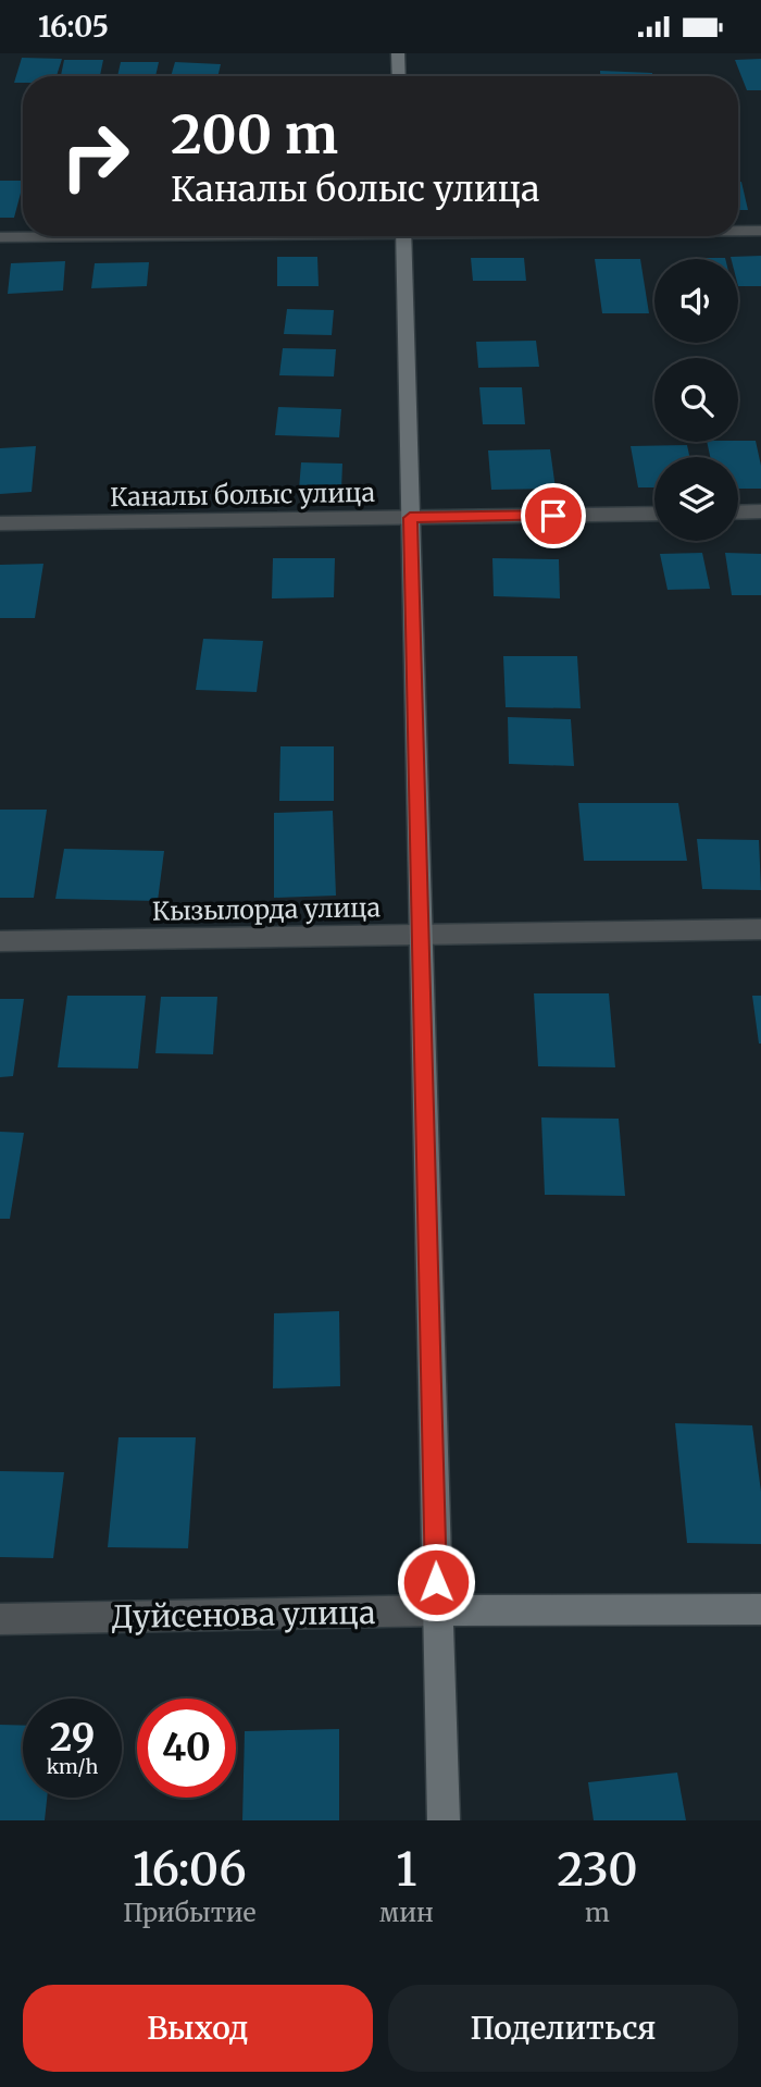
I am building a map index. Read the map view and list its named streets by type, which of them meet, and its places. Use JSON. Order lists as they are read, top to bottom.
{
  "streets": {
    "street": ["Каналы болыс улица", "Кызылорда улица", "Дуйсенова улица"]
  },
  "page": {
    "status": "16:05",
    "turn": ["200 m", "Каналы болыс улица"],
    "speed": "29 km/h",
    "limit": "40",
    "eta": [
      "16:06",
      "Прибытие",
      "1",
      "мин",
      "230",
      "m"
    ],
    "buttons": ["Выход", "Поделиться"]
  }
}
